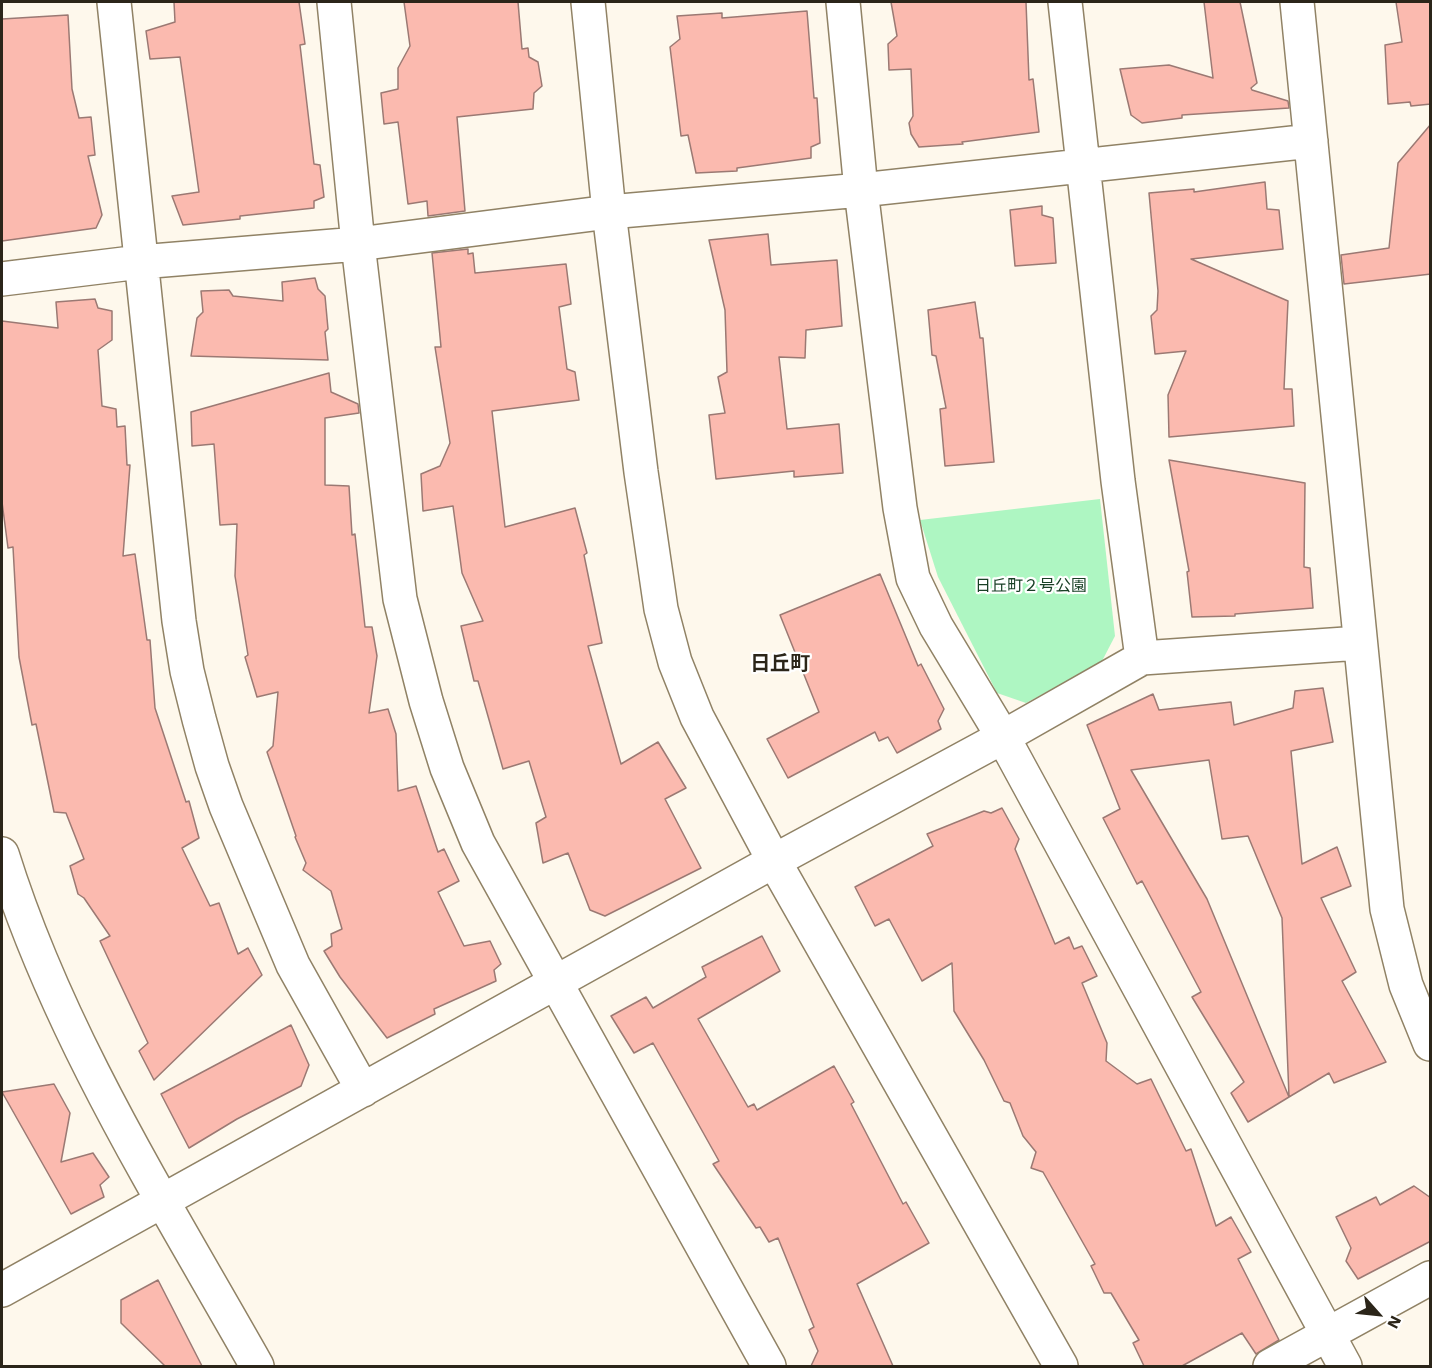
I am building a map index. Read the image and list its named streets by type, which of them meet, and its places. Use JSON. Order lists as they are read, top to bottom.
{
  "districts": ["日丘町"],
  "parks": ["日丘町２号公園"],
  "north": "bottom right"
}
